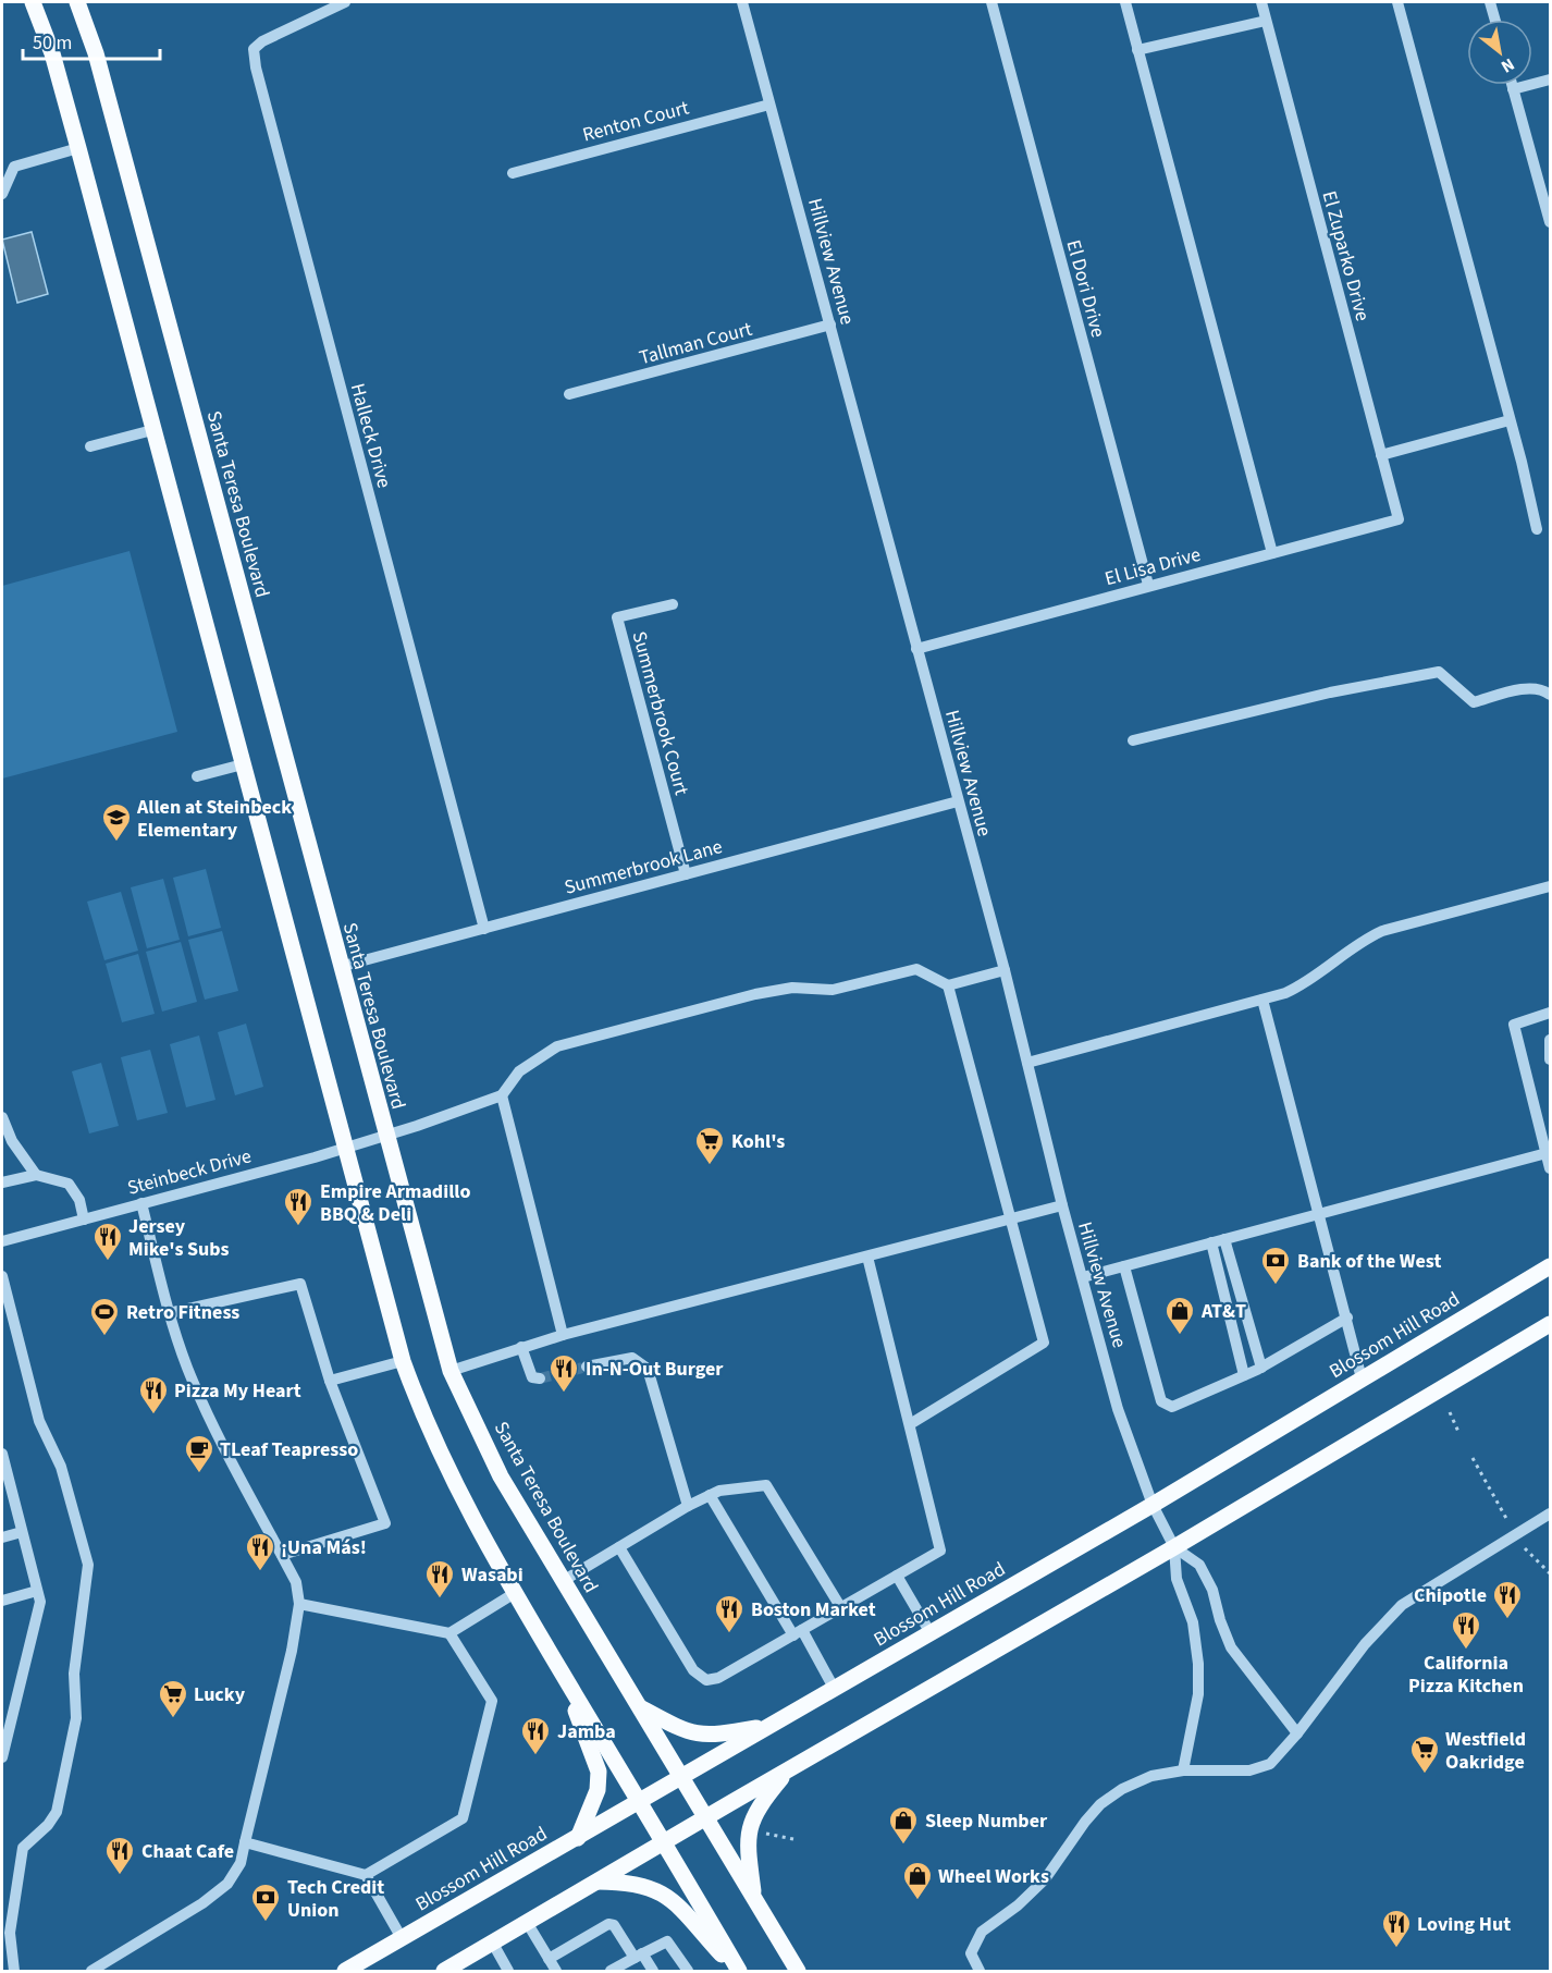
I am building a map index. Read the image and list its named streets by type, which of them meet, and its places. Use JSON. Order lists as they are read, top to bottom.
{
  "streets": {
    "main road": ["Santa Teresa Boulevard", "Blossom Hill Road"],
    "street": [
      "Renton Court",
      "El Zuparko Drive",
      "Hillview Avenue",
      "El Dori Drive",
      "Tallman Court",
      "Halleck Drive",
      "El Lisa Drive",
      "Summerbrook Court",
      "Summerbrook Lane",
      "Steinbeck Drive"
    ]
  },
  "crossings": [
    ["Renton Court", "Hillview Avenue"],
    ["El Zuparko Drive", "El Lisa Drive"],
    ["Hillview Avenue", "Tallman Court"],
    ["Hillview Avenue", "El Lisa Drive"],
    ["Hillview Avenue", "Summerbrook Lane"],
    ["Hillview Avenue", "Blossom Hill Road"],
    ["El Dori Drive", "El Lisa Drive"],
    ["Halleck Drive", "Summerbrook Lane"],
    ["Santa Teresa Boulevard", "Summerbrook Lane"],
    ["Santa Teresa Boulevard", "Steinbeck Drive"],
    ["Santa Teresa Boulevard", "Blossom Hill Road"],
    ["Summerbrook Court", "Summerbrook Lane"]
  ],
  "places": {
    "school or university": ["Allen at Steinbeck Elementary"],
    "supermarket": ["Kohl's", "Lucky", "Westfield Oakridge"],
    "restaurant": [
      "Empire Armadillo BBQ & Deli",
      "Jersey Mike's Subs",
      "In-N-Out Burger",
      "Pizza My Heart",
      "¡Una Más!",
      "Wasabi",
      "Chipotle",
      "Boston Market",
      "California Pizza Kitchen",
      "Jamba",
      "Chaat Cafe",
      "Loving Hut"
    ],
    "bank": ["Bank of the West", "Tech Credit Union"],
    "shop": ["AT&T", "Sleep Number", "Wheel Works"],
    "sports": ["Retro Fitness"],
    "cafe": ["TLeaf Teapresso"]
  },
  "scale_bar": "50 m",
  "north": "bottom right"
}
